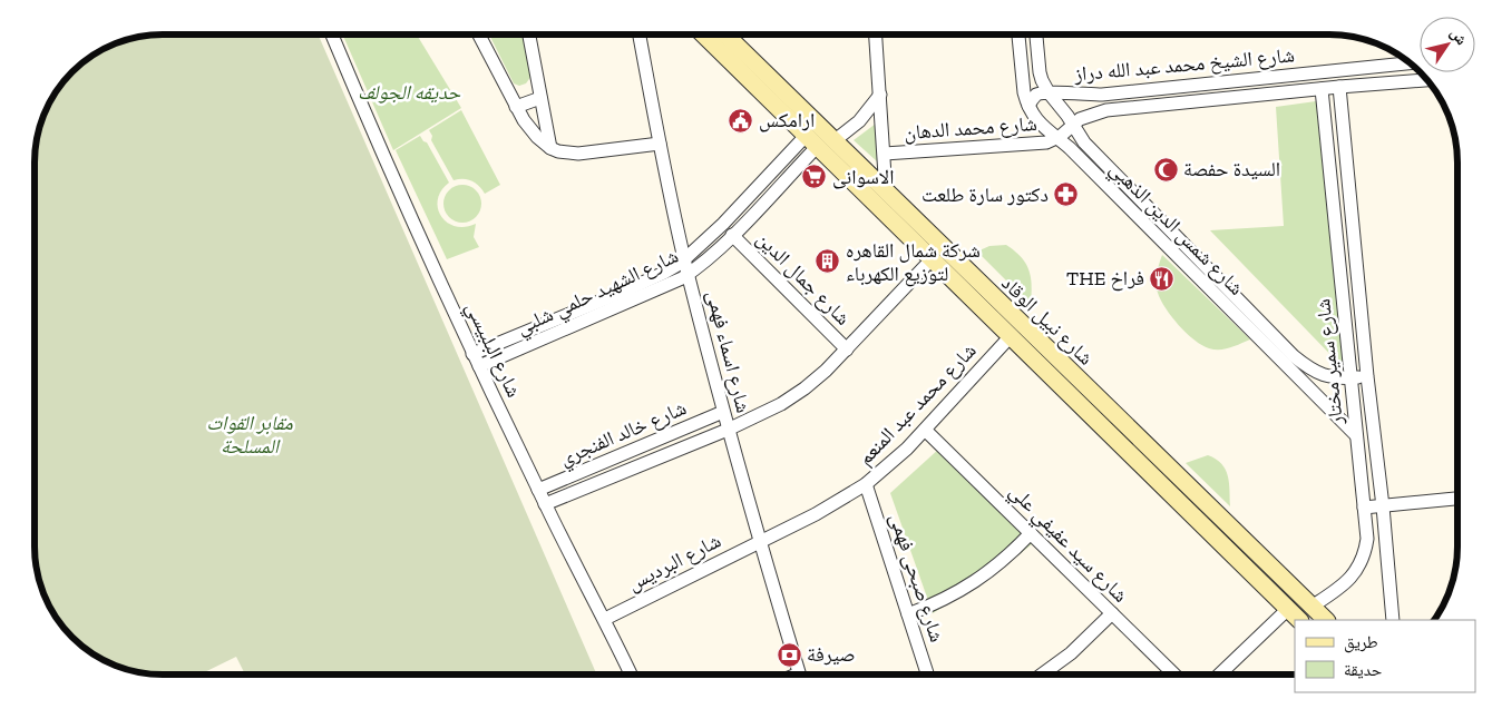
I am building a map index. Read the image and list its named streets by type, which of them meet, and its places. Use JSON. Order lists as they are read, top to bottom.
{
  "streets": {
    "street": [
      "شارع الشيخ محمد عبد الله دراز",
      "شارع محمد الدهان",
      "شارع شمس الدين الذهبي",
      "شارع جمال الدين",
      "شارع الشهيد حلمي شلبي",
      "شارع نبيل الوقاد",
      "شارع البلبيسي",
      "شارع اسماء فهمى",
      "شارع سمير مختار",
      "شارع محمد عبد المنعم",
      "شارع خالد الفنجري",
      "شارع سيد عفيفي علي",
      "شارع البرديس",
      "شارع صبحى فهمى"
    ]
  },
  "crossings": [
    ["شارع الشيخ محمد عبد الله دراز", "شارع محمد الدهان"],
    ["شارع الشيخ محمد عبد الله دراز", "شارع شمس الدين الذهبي"],
    ["شارع الشيخ محمد عبد الله دراز", "شارع سمير مختار"],
    ["شارع محمد الدهان", "شارع شمس الدين الذهبي"],
    ["شارع شمس الدين الذهبي", "شارع سمير مختار"],
    ["شارع جمال الدين", "شارع الشهيد حلمي شلبي"],
    ["شارع جمال الدين", "شارع خالد الفنجري"],
    ["شارع الشهيد حلمي شلبي", "شارع نبيل الوقاد"],
    ["شارع الشهيد حلمي شلبي", "شارع البلبيسي"],
    ["شارع الشهيد حلمي شلبي", "شارع اسماء فهمى"],
    ["شارع نبيل الوقاد", "شارع سمير مختار"],
    ["شارع نبيل الوقاد", "شارع محمد عبد المنعم"],
    ["شارع نبيل الوقاد", "شارع خالد الفنجري"],
    ["شارع البلبيسي", "شارع خالد الفنجري"],
    ["شارع البلبيسي", "شارع البرديس"],
    ["شارع اسماء فهمى", "شارع محمد عبد المنعم"],
    ["شارع اسماء فهمى", "شارع خالد الفنجري"],
    ["شارع اسماء فهمى", "شارع البرديس"],
    ["شارع محمد عبد المنعم", "شارع سيد عفيفي علي"],
    ["شارع محمد عبد المنعم", "شارع البرديس"],
    ["شارع محمد عبد المنعم", "شارع صبحى فهمى"]
  ],
  "parks": ["حديقه الجولف", "مقابر القوات المسلحة"],
  "places": {
    "public building": ["ارامكس"],
    "mosque": ["السيدة حفصة"],
    "supermarket": ["الاسوانى"],
    "pharmacy": ["دكتور سارة طلعت"],
    "building": ["شركة شمال القاهره لتوزيع الكهرباء"],
    "restaurant": ["THE فراخ"],
    "bank": ["صيرفة"]
  },
  "legend": ["طريق", "حديقة"],
  "north": "top right"
}
